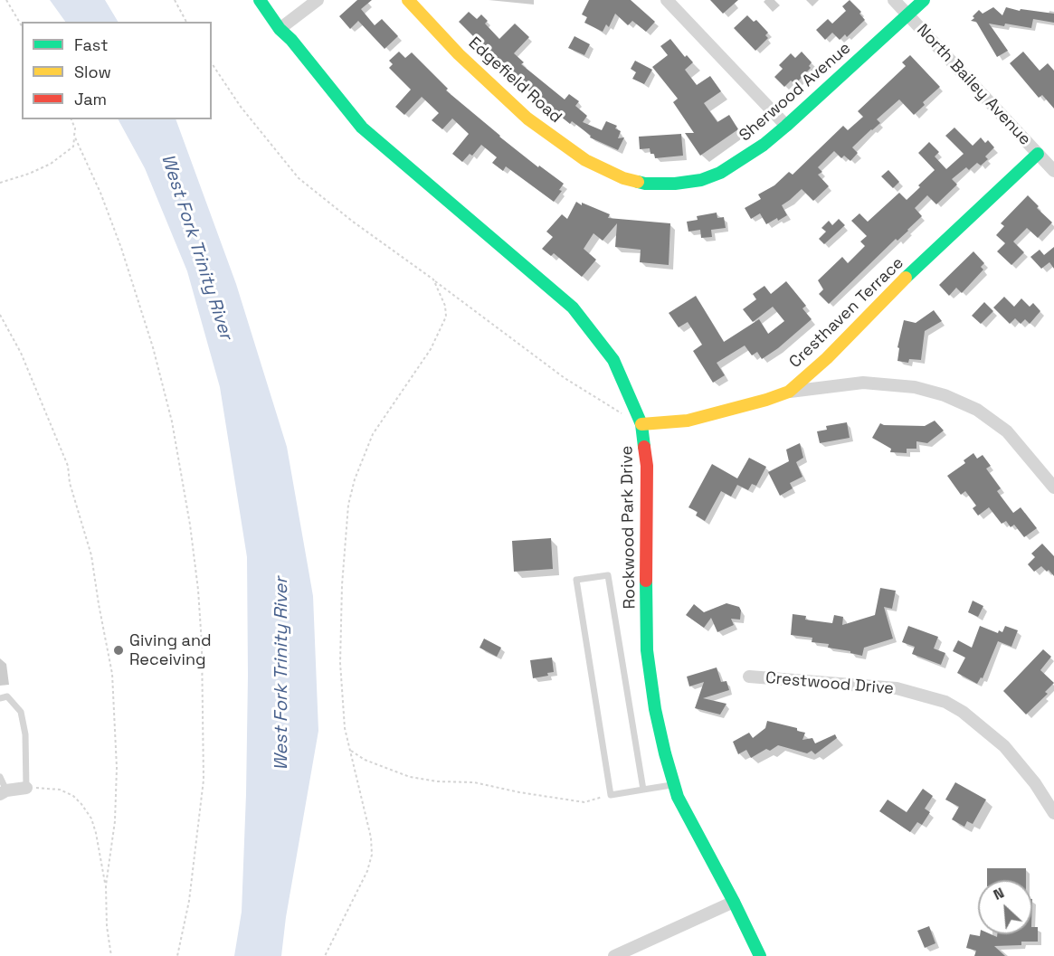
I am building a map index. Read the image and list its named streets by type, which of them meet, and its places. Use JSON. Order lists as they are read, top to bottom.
{
  "streets": {
    "street": [
      "Edgefield Road",
      "North Bailey Avenue",
      "Sherwood Avenue",
      "Cresthaven Terrace",
      "Rockwood Park Drive",
      "Crestwood Drive"
    ]
  },
  "crossings": [
    ["Edgefield Road", "Sherwood Avenue"],
    ["North Bailey Avenue", "Sherwood Avenue"],
    ["North Bailey Avenue", "Cresthaven Terrace"],
    ["Cresthaven Terrace", "Rockwood Park Drive"]
  ],
  "water": ["West Fork Trinity River"],
  "places": ["Giving and Receiving"],
  "legend": ["Fast", "Slow", "Jam"],
  "north": "top left"
}
